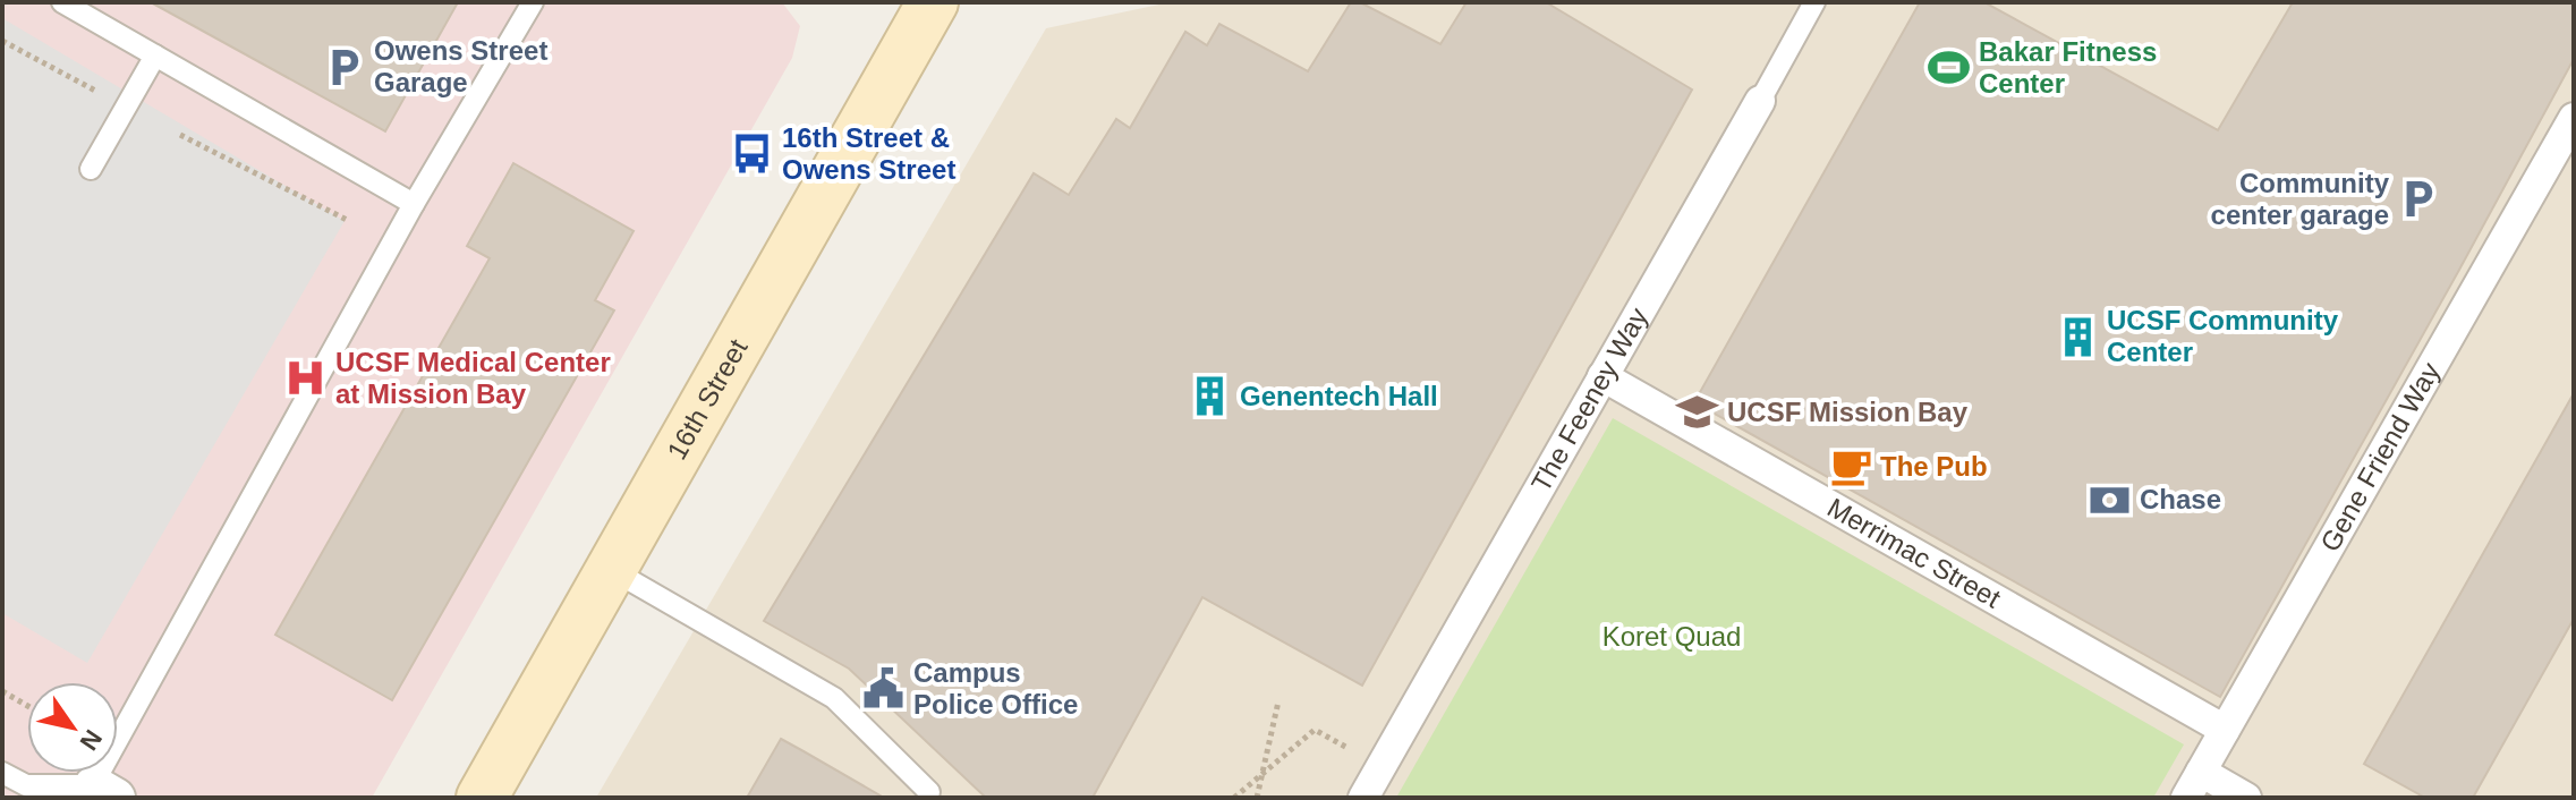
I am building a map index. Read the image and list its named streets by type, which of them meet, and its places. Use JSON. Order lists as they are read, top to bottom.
{
  "streets": {
    "main road": ["16th Street"],
    "street": ["The Feeney Way", "Gene Friend Way", "Merrimac Street"]
  },
  "crossings": [
    ["The Feeney Way", "Merrimac Street"],
    ["Gene Friend Way", "Merrimac Street"]
  ],
  "parks": ["Koret Quad"],
  "places": {
    "parking": ["Owens Street Garage", "Community center garage"],
    "sports": ["Bakar Fitness Center"],
    "bus stop": ["16th Street & Owens Street"],
    "building": ["UCSF Community Center", "Genentech Hall"],
    "hospital": ["UCSF Medical Center at Mission Bay"],
    "school or university": ["UCSF Mission Bay"],
    "cafe": ["The Pub"],
    "bank": ["Chase"],
    "public building": ["Campus Police Office"]
  },
  "north": "bottom right"
}
